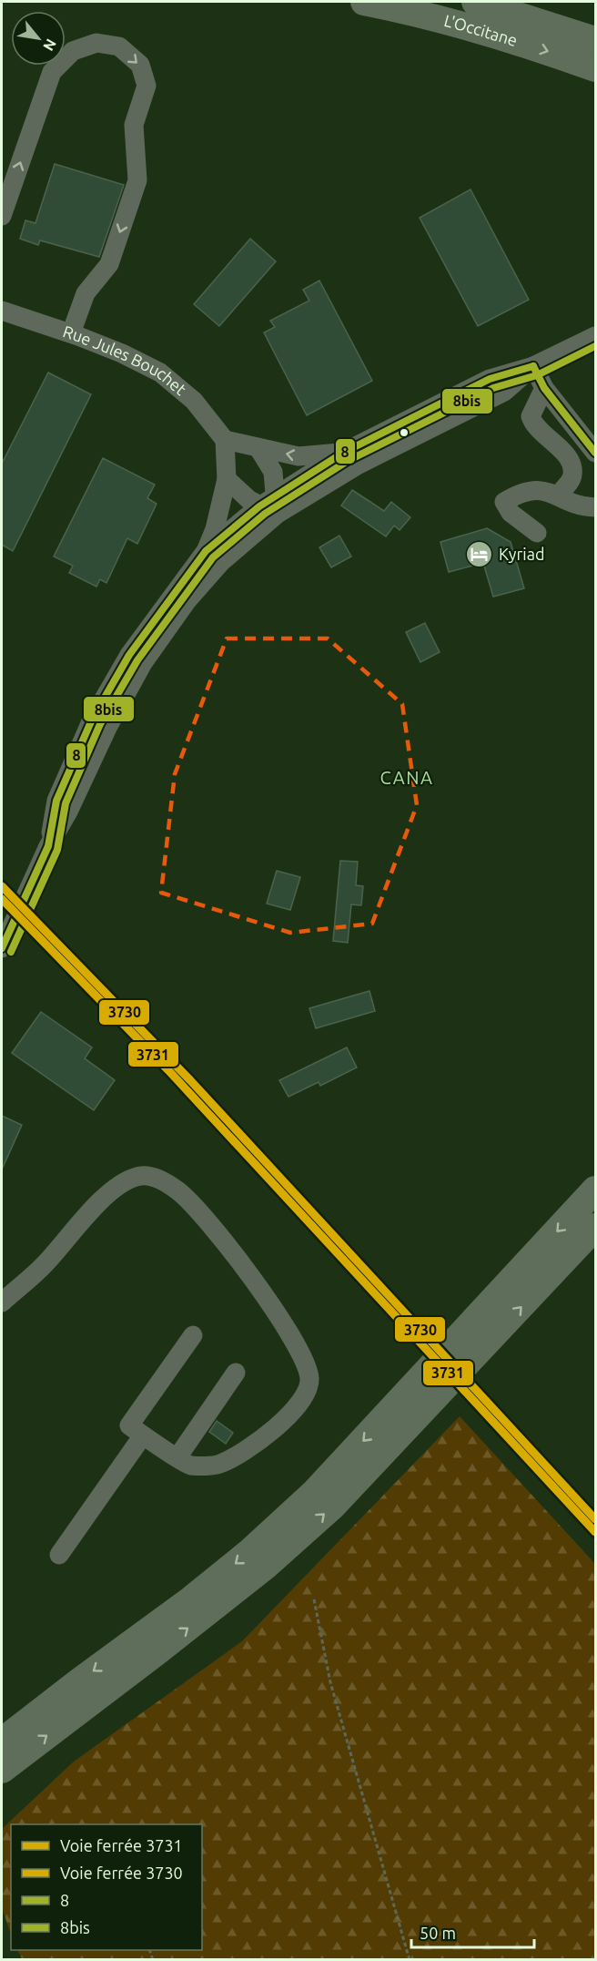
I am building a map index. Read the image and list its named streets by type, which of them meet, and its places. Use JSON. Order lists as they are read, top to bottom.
{
  "streets": {
    "highway": ["L'Occitane"],
    "street": ["Rue Jules Bouchet"]
  },
  "districts": ["CANA"],
  "places": {
    "hotel": ["Kyriad"]
  },
  "lines": [
    "transit line 8bis",
    "transit line 8",
    "rail line 3730",
    "rail line 3731"
  ],
  "legend": [
    "Voie ferrée 3731",
    "Voie ferrée 3730",
    "8",
    "8bis"
  ],
  "scale_bar": "50 m",
  "north": "bottom right"
}
